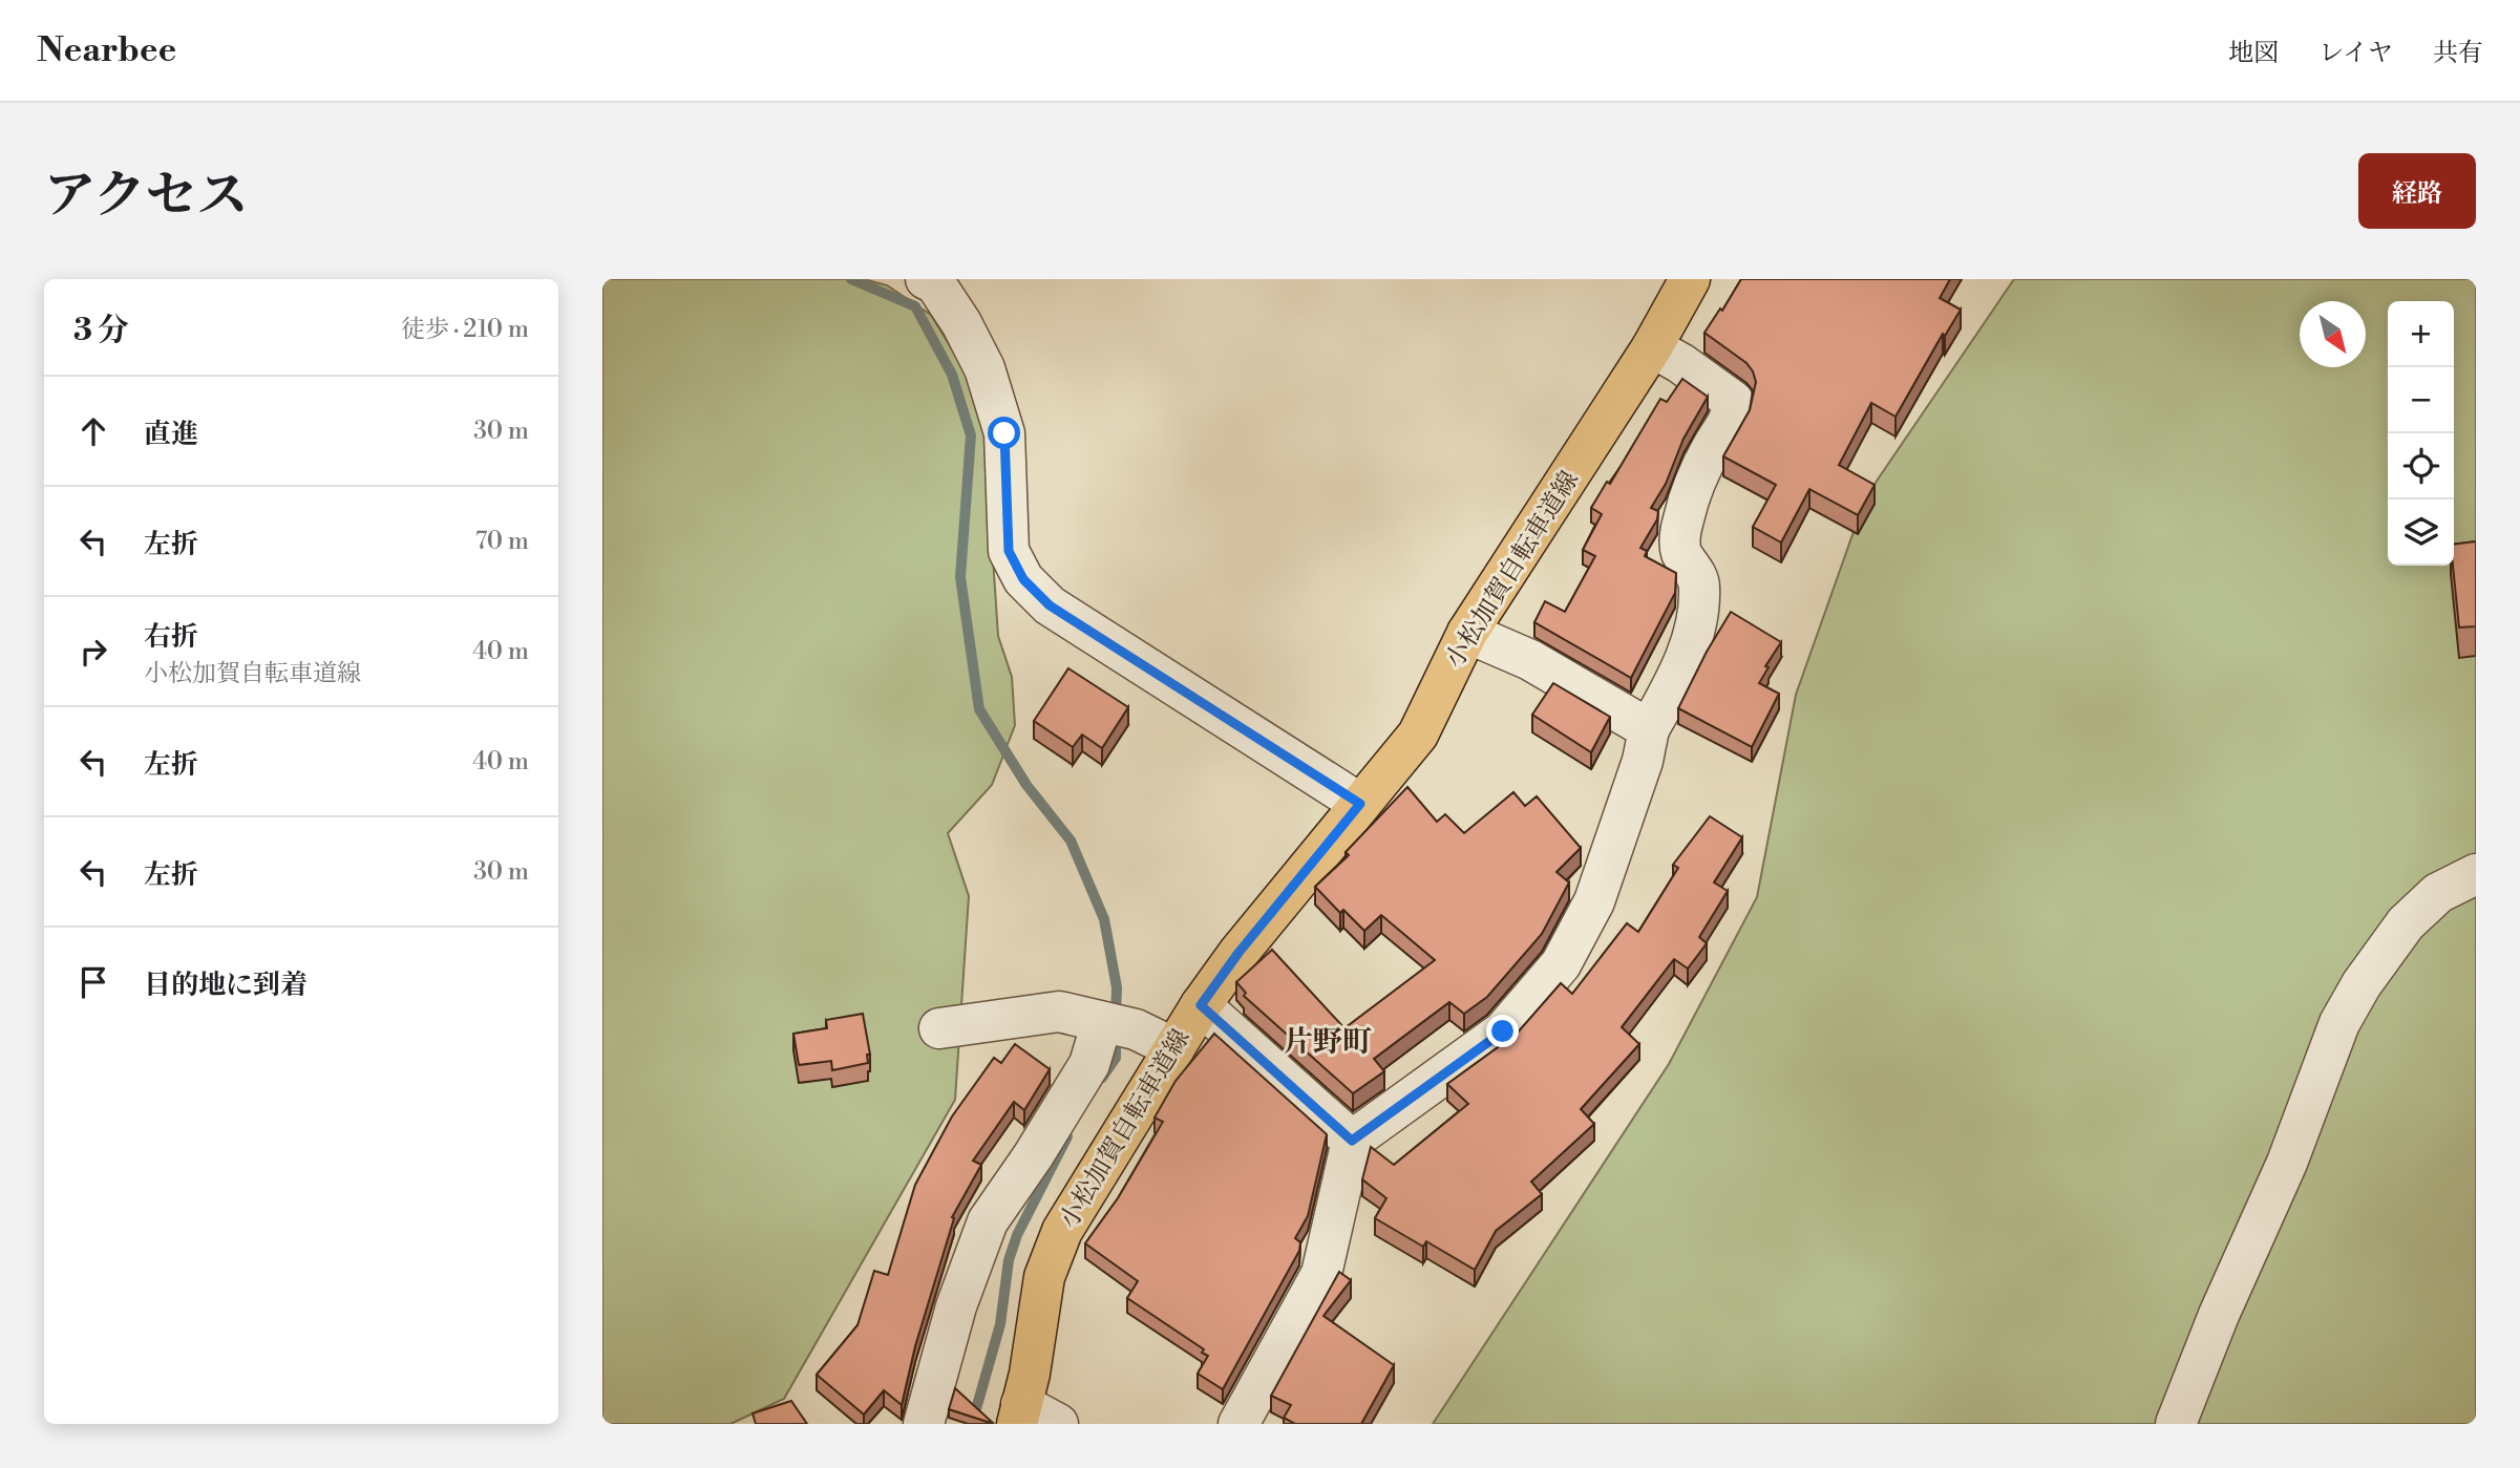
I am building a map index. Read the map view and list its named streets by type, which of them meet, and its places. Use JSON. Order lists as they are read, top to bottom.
{
  "streets": {
    "main road": ["小松加賀自転車道線"]
  },
  "districts": ["片野町"],
  "north": "bottom right",
  "page": {
    "header": "Nearbee",
    "nav": ["地図", "レイヤ", "共有"],
    "title": "アクセス",
    "buttons": "経路",
    "heading": ["3 分", "徒歩 · 210 m"],
    "map_buttons": ["+", "−"],
    "list": [
      ["直進", "30 m"],
      ["左折", "70 m"],
      ["右折", "小松加賀自転車道線", "40 m"],
      ["左折", "40 m"],
      ["左折", "30 m"],
      "目的地に到着"
    ]
  }
}
